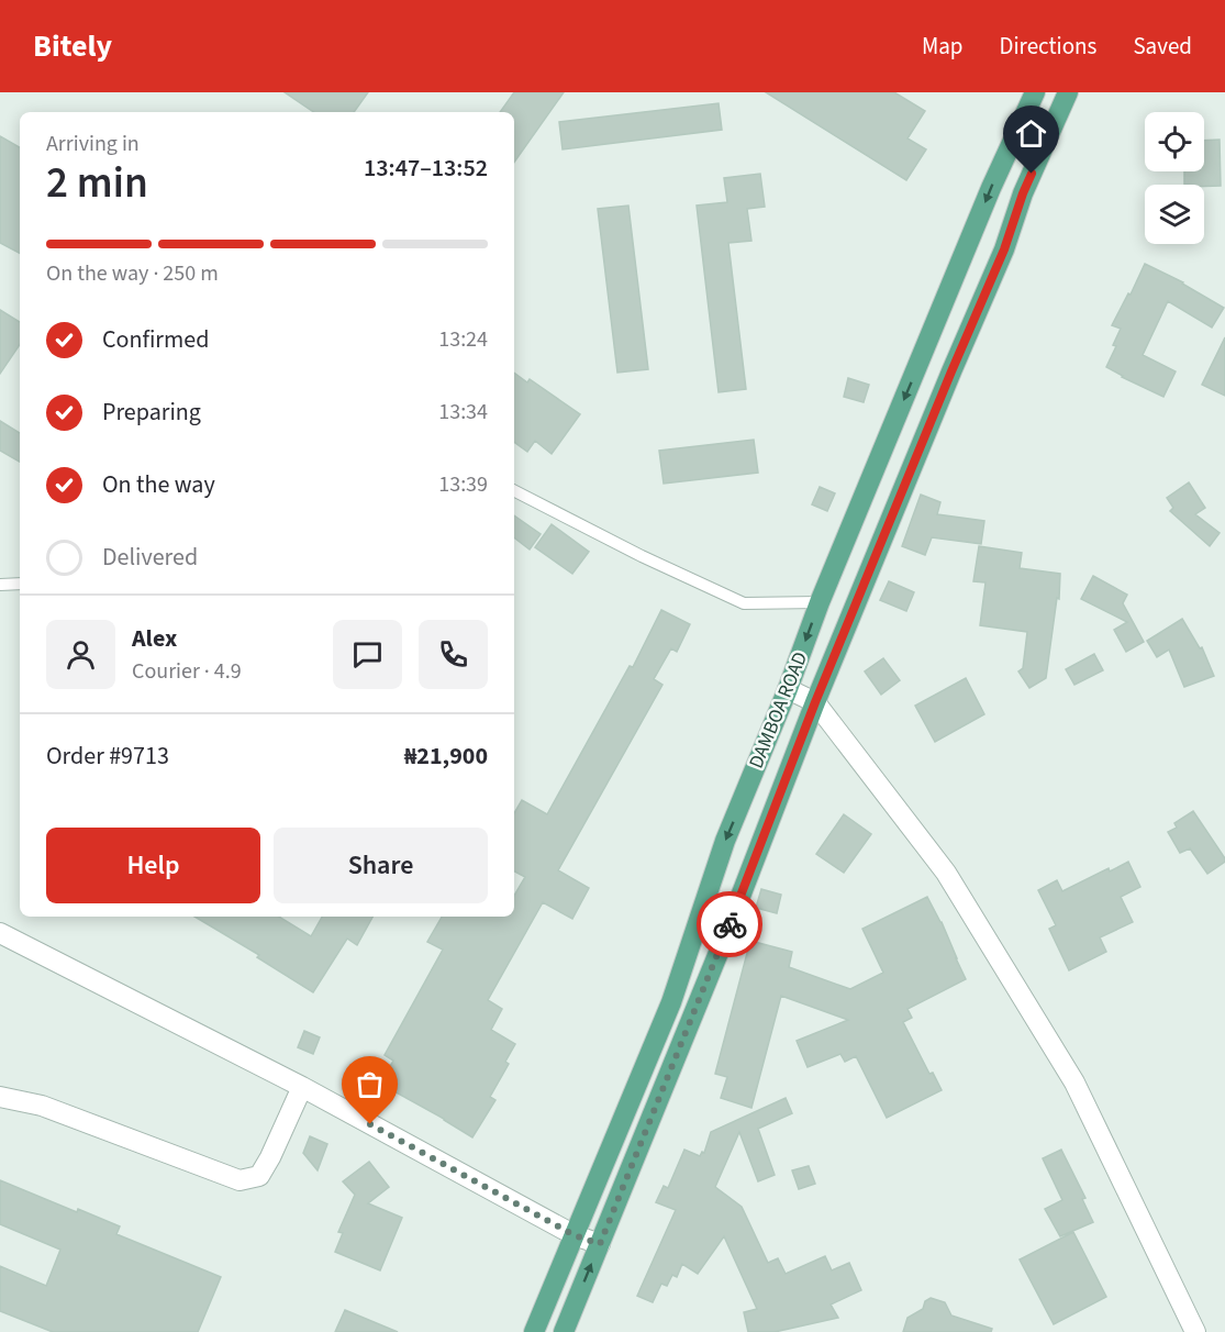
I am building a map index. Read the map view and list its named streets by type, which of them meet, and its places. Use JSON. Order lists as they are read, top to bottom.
{
  "streets": {
    "main road": ["DAMBOA ROAD"]
  },
  "page": {
    "header": "Bitely",
    "nav": ["Map", "Directions", "Saved"],
    "heading": ["2 min", "Arriving in", "13:47–13:52"],
    "panel": [
      "Alex",
      "Courier · 4.9",
      "Order #9713",
      "₦21,900"
    ],
    "bar": "On the way · 250 m",
    "list": [
      ["Confirmed", "13:24"],
      ["Preparing", "13:34"],
      ["On the way", "13:39"],
      "Delivered"
    ],
    "buttons": ["Help", "Share"]
  }
}
